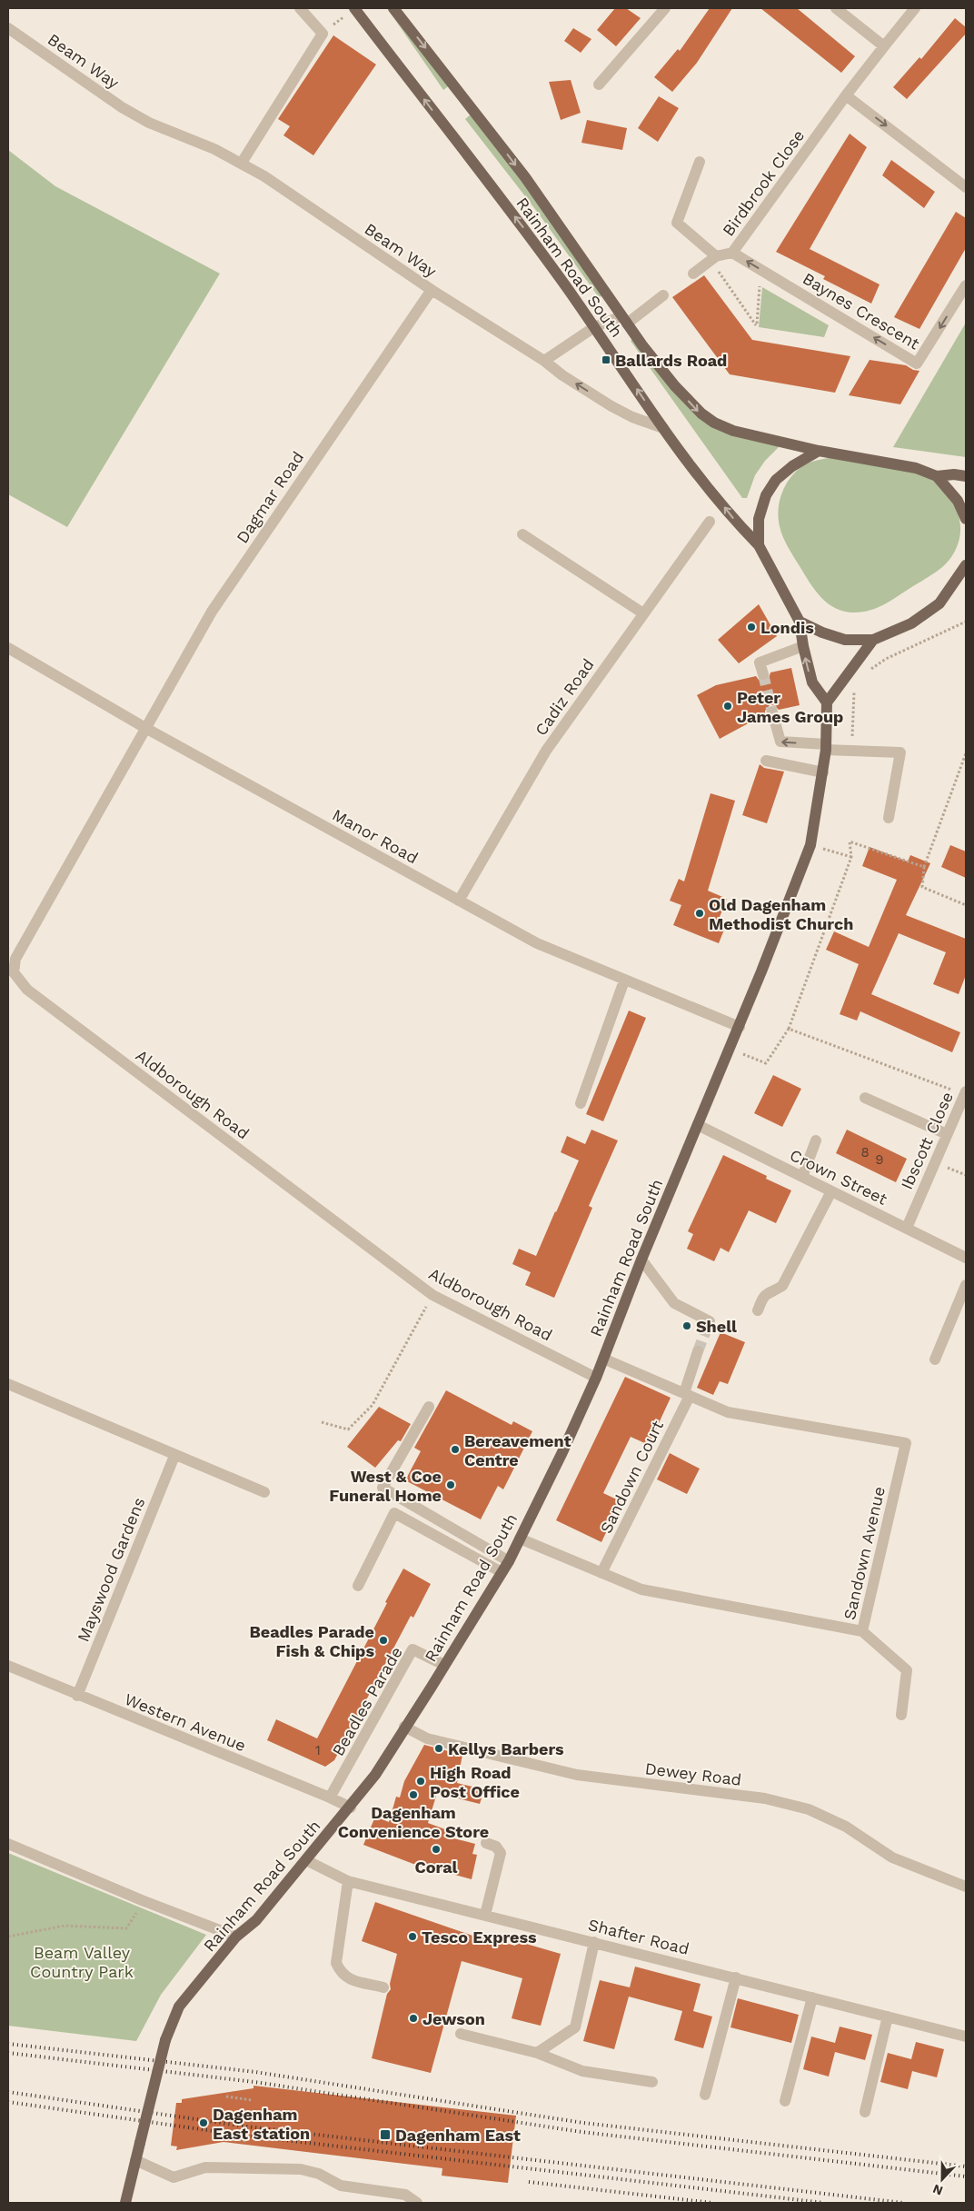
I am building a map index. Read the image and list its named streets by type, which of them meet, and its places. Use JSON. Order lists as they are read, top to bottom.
{
  "streets": {
    "main road": ["Rainham Road South"],
    "street": [
      "Beam Way",
      "Birdbrook Close",
      "Baynes Crescent",
      "Dagmar Road",
      "Cadiz Road",
      "Manor Road",
      "Aldborough Road",
      "Ibscott Close",
      "Crown Street",
      "Sandown Court",
      "Sandown Avenue",
      "Mayswood Gardens",
      "Beadles Parade",
      "Western Avenue",
      "Dewey Road",
      "Shafter Road"
    ]
  },
  "crossings": [
    ["Beam Way", "Rainham Road South"],
    ["Beam Way", "Dagmar Road"],
    ["Birdbrook Close", "Baynes Crescent"],
    ["Rainham Road South", "Manor Road"],
    ["Rainham Road South", "Aldborough Road"],
    ["Rainham Road South", "Crown Street"],
    ["Rainham Road South", "Sandown Avenue"],
    ["Rainham Road South", "Beadles Parade"],
    ["Rainham Road South", "Western Avenue"],
    ["Rainham Road South", "Dewey Road"],
    ["Rainham Road South", "Shafter Road"],
    ["Dagmar Road", "Manor Road"],
    ["Dagmar Road", "Aldborough Road"],
    ["Cadiz Road", "Manor Road"],
    ["Manor Road", "Aldborough Road"],
    ["Ibscott Close", "Crown Street"],
    ["Sandown Court", "Sandown Avenue"],
    ["Mayswood Gardens", "Western Avenue"],
    ["Beadles Parade", "Western Avenue"]
  ],
  "parks": ["Beam Valley Country Park"],
  "places": {
    "transit": ["Ballards Road", "Dagenham East"],
    "other": [
      "Londis",
      "Peter James Group",
      "Old Dagenham Methodist Church",
      "Shell",
      "Bereavement Centre",
      "West & Coe Funeral Home",
      "Beadles Parade Fish & Chips",
      "Kellys Barbers",
      "High Road Post Office",
      "Dagenham Convenience Store",
      "Coral",
      "Tesco Express",
      "Jewson",
      "Dagenham East station"
    ]
  },
  "house_numbers": ["8", "9", "1"],
  "north": "bottom"
}
